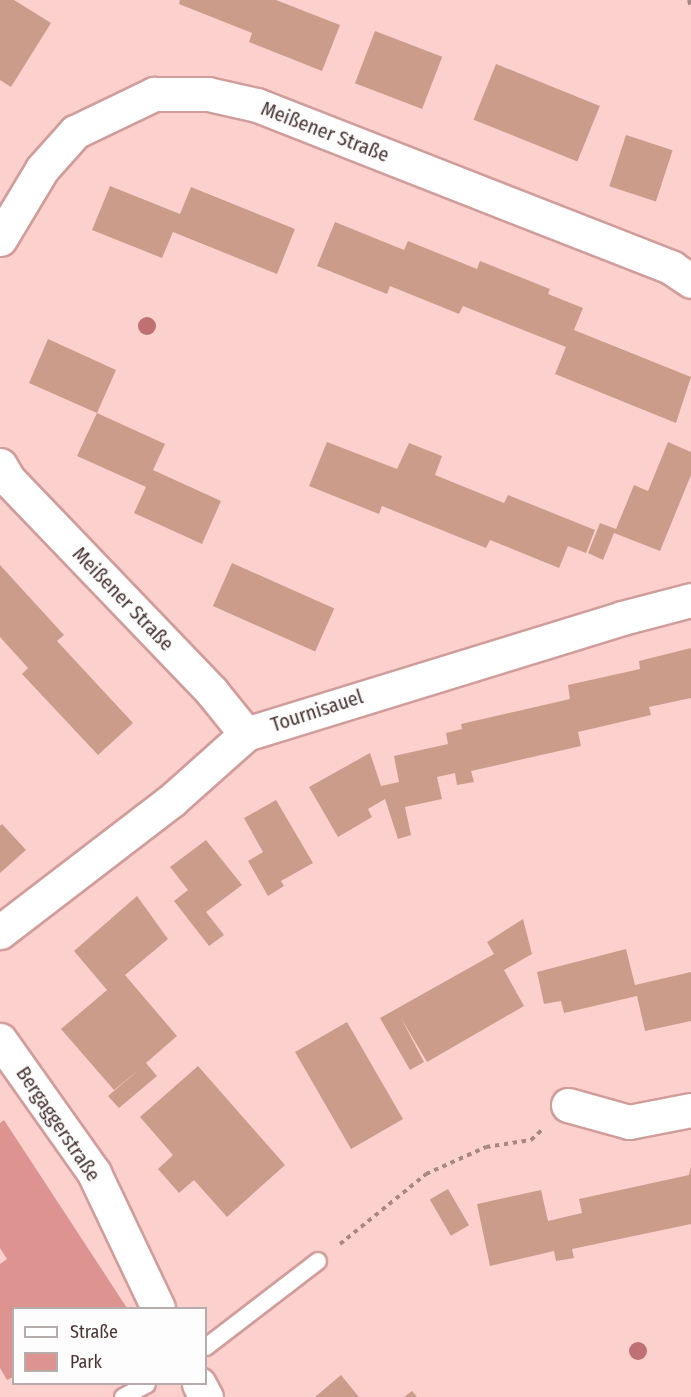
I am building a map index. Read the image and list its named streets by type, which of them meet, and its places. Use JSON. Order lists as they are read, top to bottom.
{
  "streets": {
    "street": ["Meißener Straße", "Tournisauel", "Bergaggerstraße"]
  },
  "crossings": [
    ["Meißener Straße", "Tournisauel"]
  ],
  "legend": ["Straße", "Park"]
}
